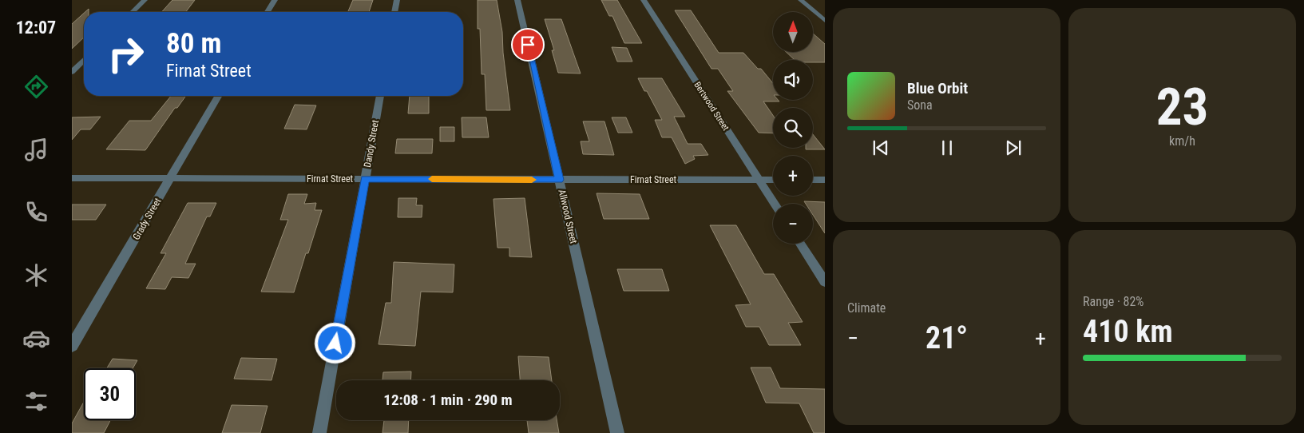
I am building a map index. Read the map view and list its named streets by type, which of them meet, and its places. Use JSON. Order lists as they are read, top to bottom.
{
  "streets": {
    "street": [
      "Bertwood Street",
      "Dandy Street",
      "Firnat Street",
      "Allwood Street",
      "Grady Street"
    ]
  },
  "crossings": [
    ["Bertwood Street", "Firnat Street"],
    ["Dandy Street", "Firnat Street"],
    ["Firnat Street", "Allwood Street"],
    ["Firnat Street", "Grady Street"]
  ],
  "north": "top",
  "page": {
    "tabs": "12:07",
    "tile": [
      ["23", "km/h"],
      "Climate",
      ["Range · 82%", "410 km"]
    ],
    "map_buttons": ["+", "−"],
    "turn": ["80 m", "Firnat Street"],
    "song": ["Blue Orbit", "Sona"],
    "heat": ["−", "21°", "+"],
    "limit": "30",
    "trip": "12:08 · 1 min · 290 m"
  }
}
